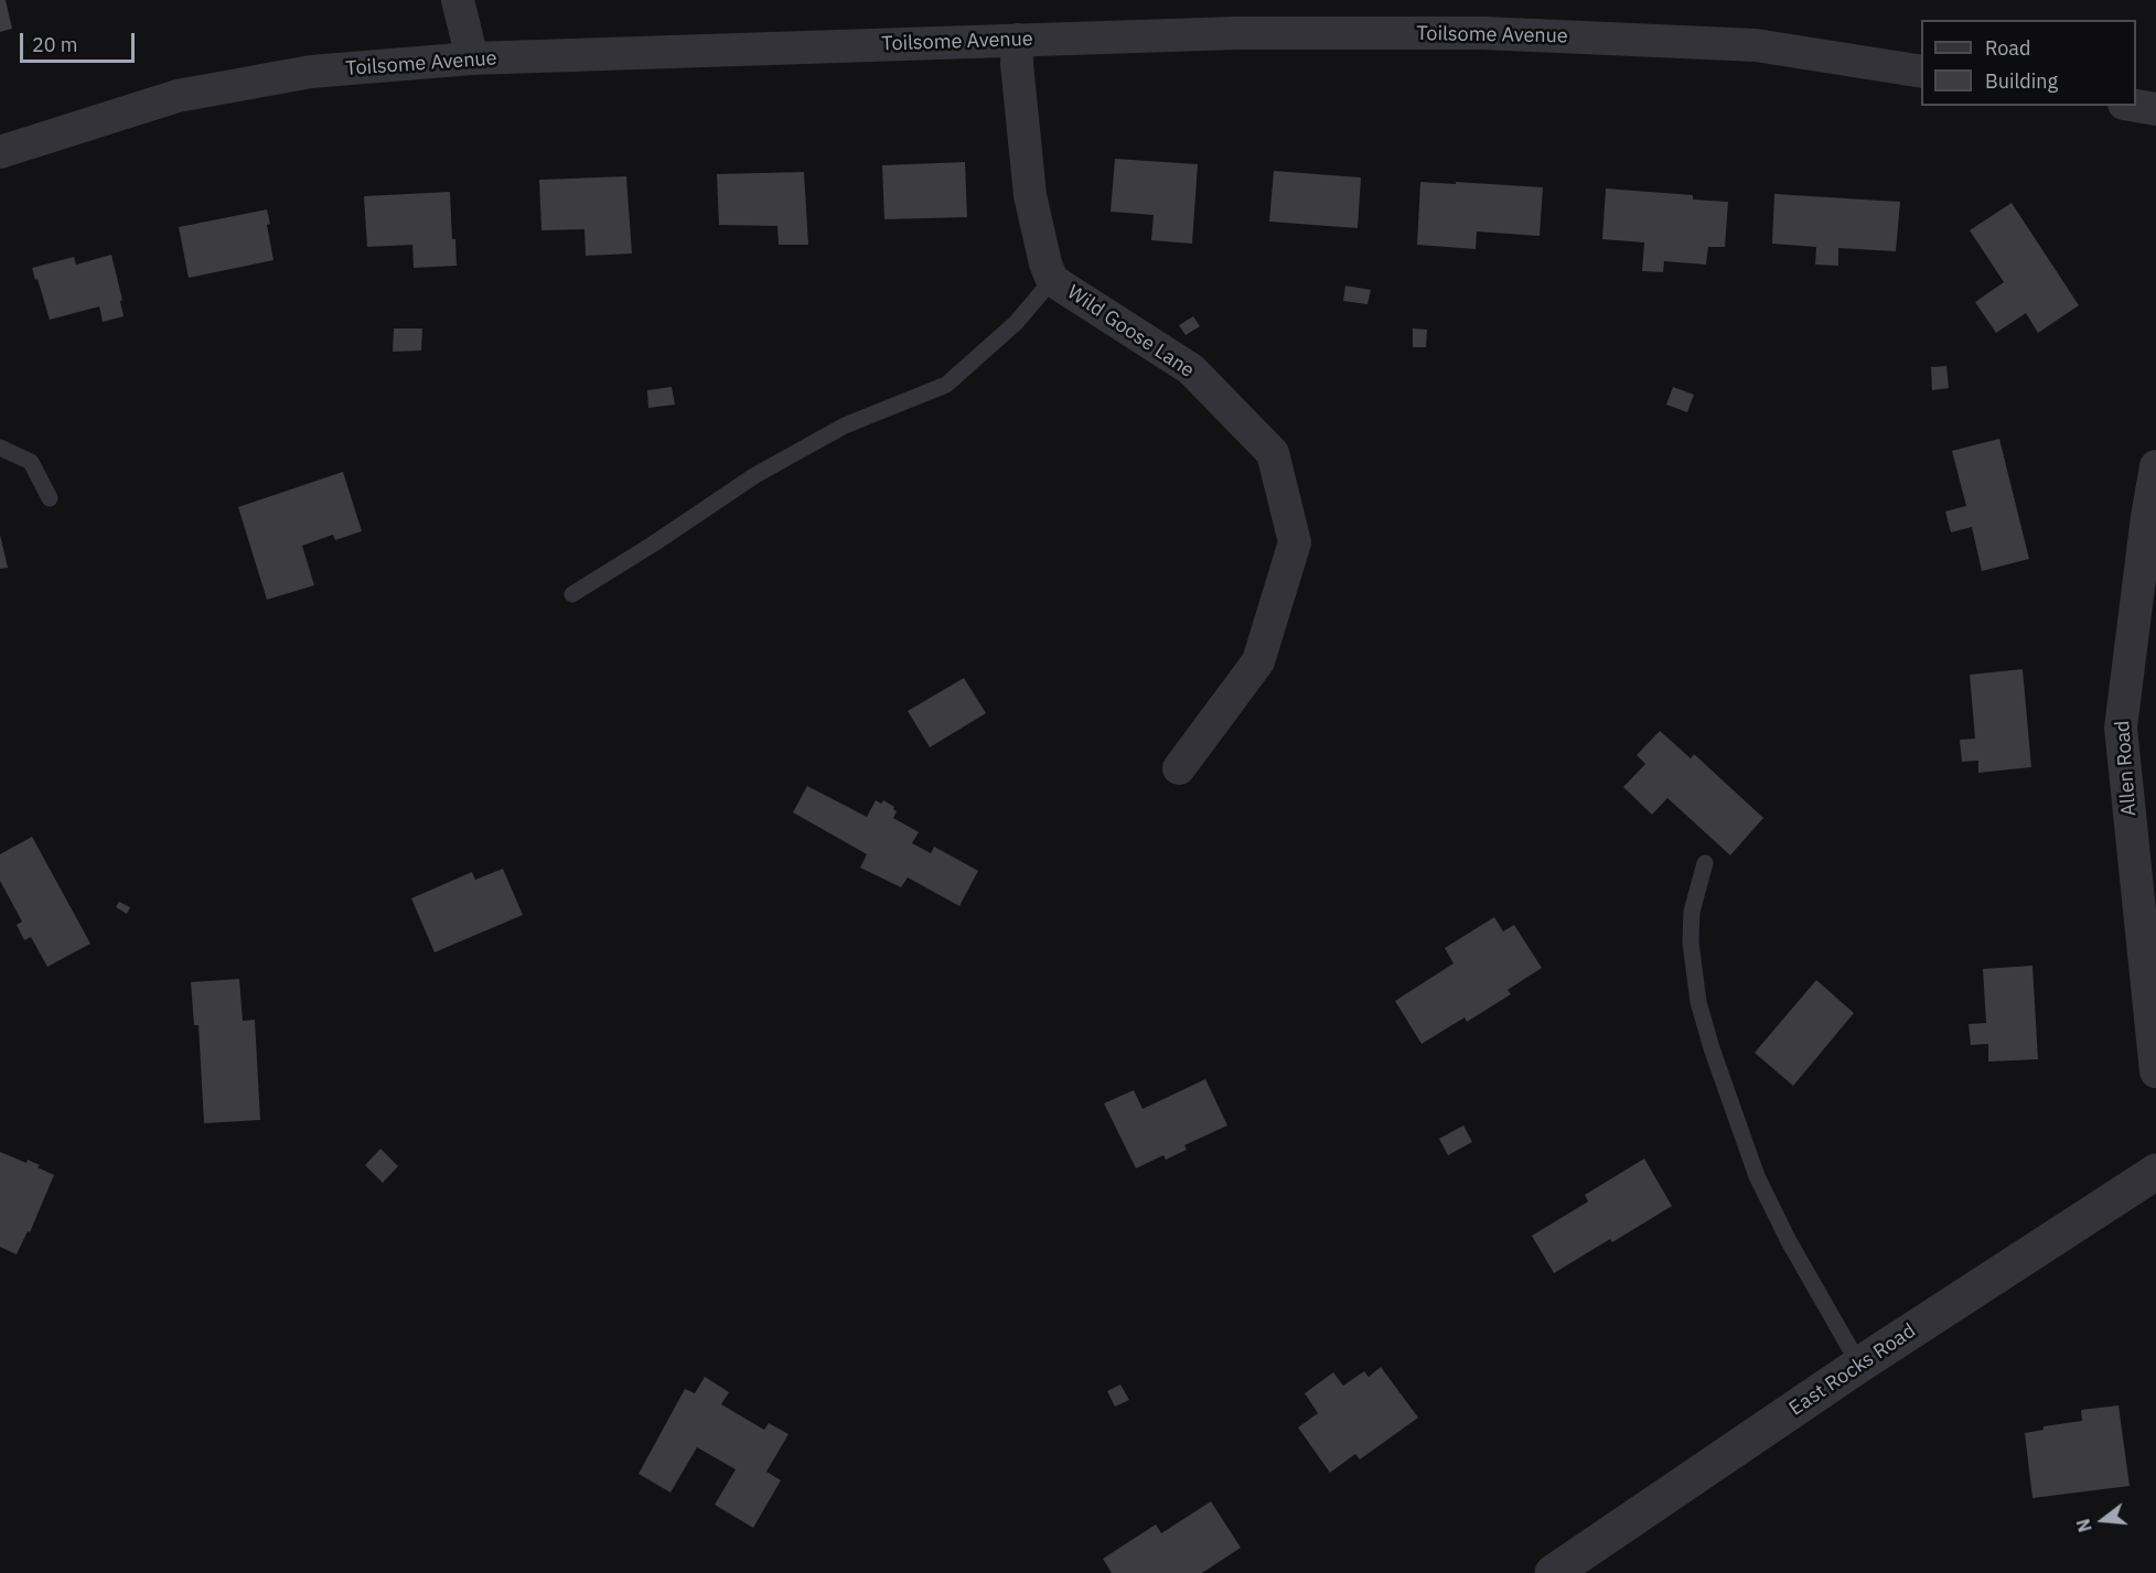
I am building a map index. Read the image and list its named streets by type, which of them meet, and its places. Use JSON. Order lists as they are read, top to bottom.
{
  "streets": {
    "street": [
      "Toilsome Avenue",
      "Wild Goose Lane",
      "Allen Road",
      "East Rocks Road"
    ]
  },
  "crossings": [
    ["Toilsome Avenue", "Wild Goose Lane"]
  ],
  "legend": ["Road", "Building"],
  "scale_bar": "20 m",
  "north": "left"
}
